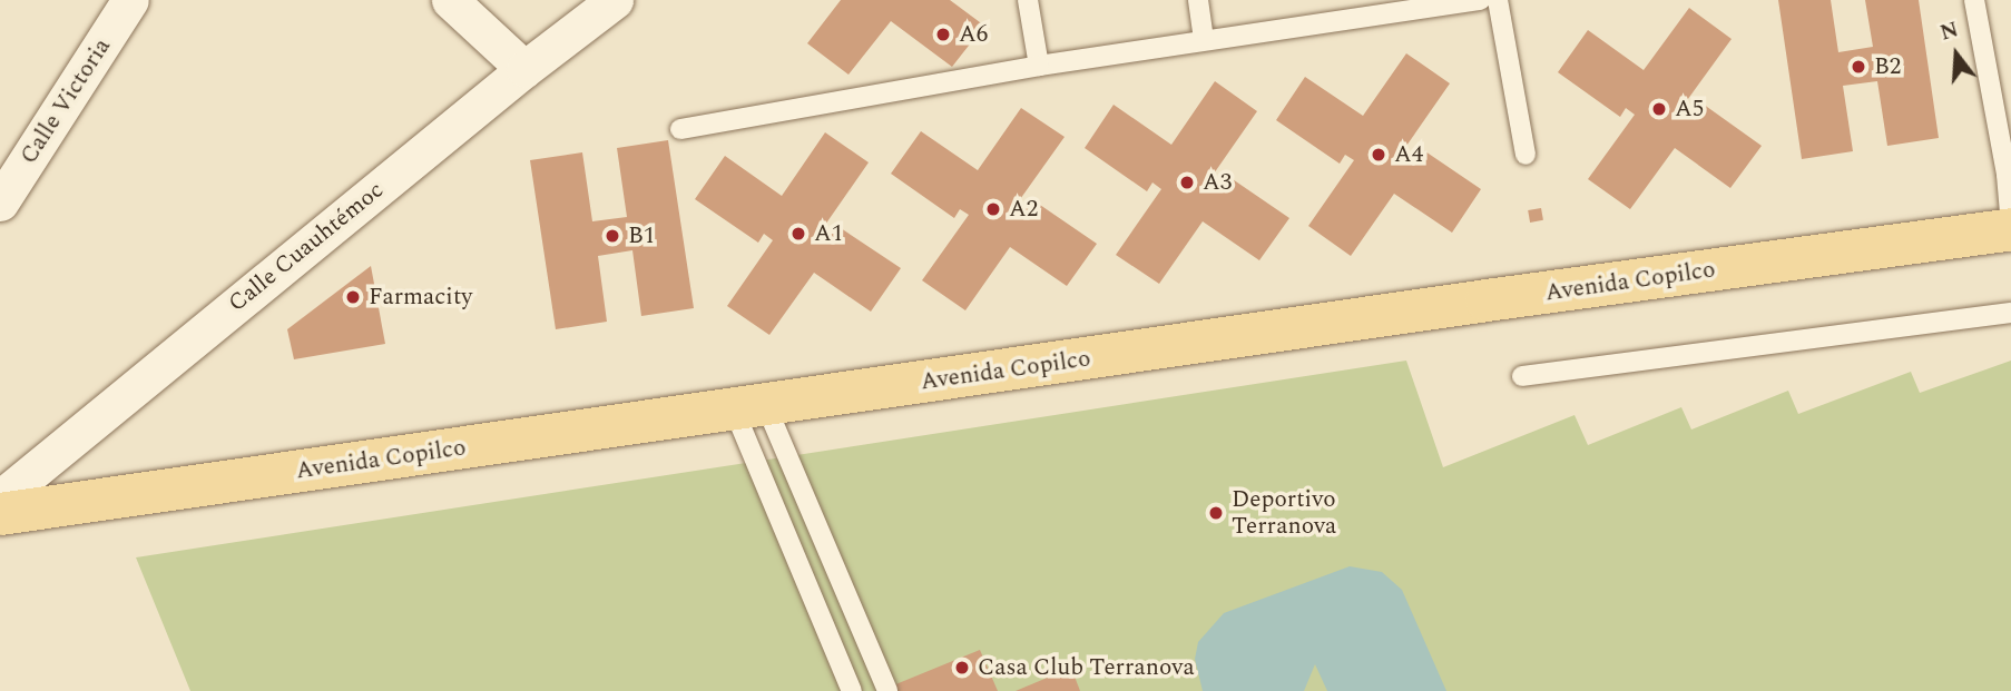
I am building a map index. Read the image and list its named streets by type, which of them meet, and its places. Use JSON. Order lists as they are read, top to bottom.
{
  "streets": {
    "main road": ["Avenida Copilco"],
    "street": ["Calle Victoria", "Calle Cuauhtémoc"]
  },
  "places": [
    "A6",
    "B2",
    "A5",
    "A4",
    "A3",
    "A2",
    "A1",
    "B1",
    "Farmacity",
    "Deportivo Terranova",
    "Casa Club Terranova"
  ],
  "north": "top"
}
